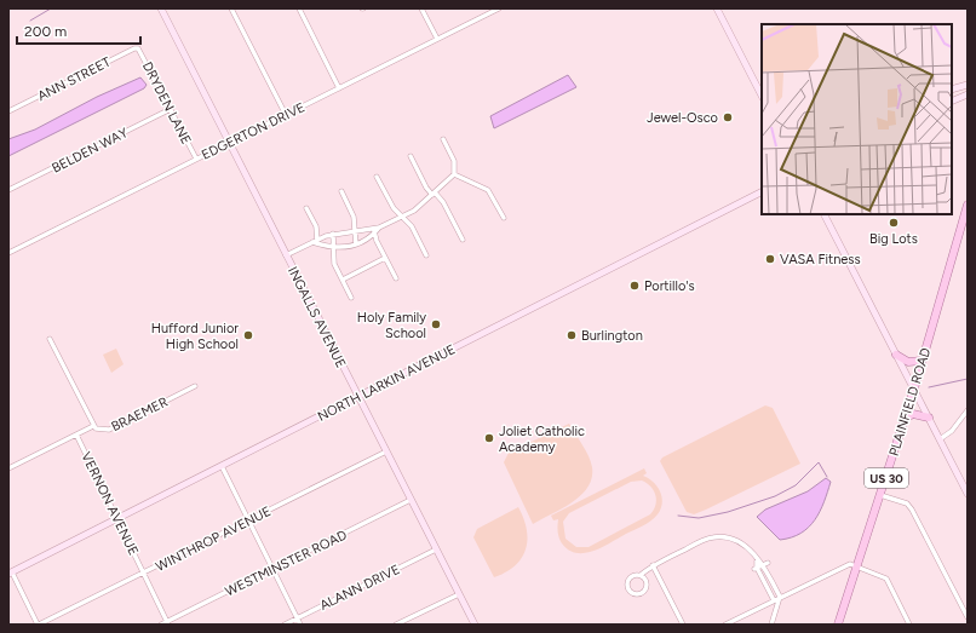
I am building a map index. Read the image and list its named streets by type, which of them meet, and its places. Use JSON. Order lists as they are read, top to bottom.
{
  "streets": {
    "main road": [
      "INGALLS AVENUE",
      "NORTH LARKIN AVENUE",
      "PLAINFIELD ROAD",
      "US 30"
    ],
    "street": [
      "ANN STREET",
      "DRYDEN LANE",
      "EDGERTON DRIVE",
      "BELDEN WAY",
      "BRAEMER",
      "VERNON AVENUE",
      "WINTHROP AVENUE",
      "WESTMINSTER ROAD",
      "ALANN DRIVE"
    ]
  },
  "crossings": [
    ["ANN STREET", "DRYDEN LANE"],
    ["DRYDEN LANE", "EDGERTON DRIVE"],
    ["DRYDEN LANE", "BELDEN WAY"],
    ["EDGERTON DRIVE", "INGALLS AVENUE"],
    ["INGALLS AVENUE", "NORTH LARKIN AVENUE"],
    ["INGALLS AVENUE", "WINTHROP AVENUE"],
    ["INGALLS AVENUE", "WESTMINSTER ROAD"],
    ["INGALLS AVENUE", "ALANN DRIVE"],
    ["NORTH LARKIN AVENUE", "VERNON AVENUE"],
    ["VERNON AVENUE", "WINTHROP AVENUE"],
    ["VERNON AVENUE", "WESTMINSTER ROAD"]
  ],
  "places": [
    "Jewel-Osco",
    "Big Lots",
    "VASA Fitness",
    "Portillo's",
    "Holy Family School",
    "Hufford Junior High School",
    "Burlington",
    "Joliet Catholic Academy"
  ],
  "scale_bar": "200 m"
}
